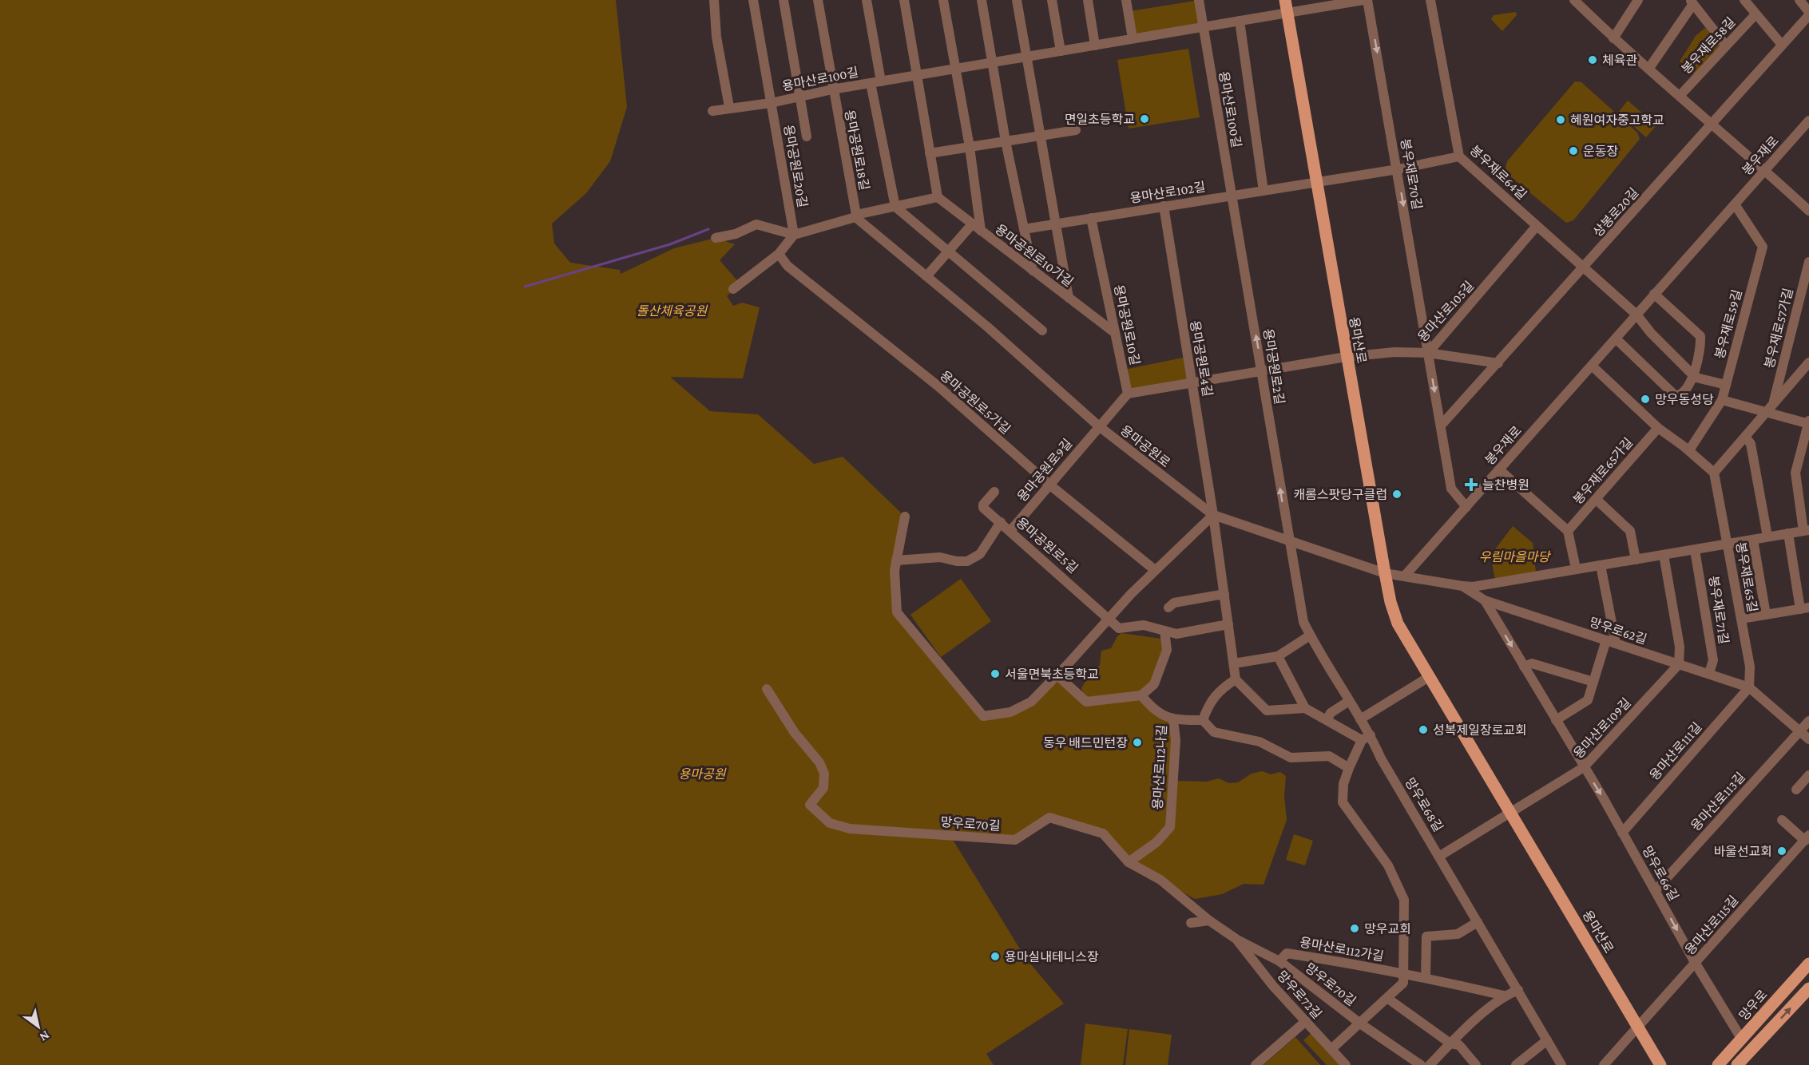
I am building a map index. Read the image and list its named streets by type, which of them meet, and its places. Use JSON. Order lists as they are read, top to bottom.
{
  "streets": {
    "main road": ["용마산로", "망우로"],
    "street": [
      "봉우재로58길",
      "용마산로100길",
      "용마공원로18길",
      "봉우재로",
      "용마공원로20길",
      "봉우재로64길",
      "봉우재로70길",
      "용마산로102길",
      "상봉로20길",
      "용마공원로10가길",
      "용마산로105길",
      "봉우재로59길",
      "용마공원로10길",
      "봉우재로57가길",
      "용마공원로4길",
      "용마공원로2길",
      "용마공원로5가길",
      "용마공원로",
      "용마공원로9길",
      "봉우재로65가길",
      "용마공원로5길",
      "봉우재로65길",
      "봉우재로71길",
      "망우로62길",
      "용마산로109길",
      "용마산로111길",
      "용마산로112나길",
      "용마산로113길",
      "망우로68길",
      "망우로70길",
      "망우로66길",
      "용마산로115길",
      "용마산로112가길",
      "망우로72길"
    ]
  },
  "crossings": [
    ["봉우재로58길", "봉우재로"],
    ["봉우재로58길", "상봉로20길"],
    ["용마산로100길", "용마공원로18길"],
    ["용마산로100길", "용마공원로20길"],
    ["용마산로100길", "용마산로102길"],
    ["용마산로100길", "용마산로"],
    ["용마산로100길", "용마공원로2길"],
    ["용마공원로18길", "용마공원로"],
    ["봉우재로", "봉우재로64길"],
    ["봉우재로", "봉우재로70길"],
    ["봉우재로", "봉우재로59길"],
    ["봉우재로", "망우로62길"],
    ["봉우재로64길", "용마산로102길"],
    ["봉우재로64길", "상봉로20길"],
    ["봉우재로64길", "용마산로105길"],
    ["봉우재로70길", "용마산로102길"],
    ["봉우재로70길", "상봉로20길"],
    ["봉우재로70길", "용마산로105길"],
    ["용마산로102길", "용마공원로10길"],
    ["용마산로102길", "용마산로"],
    ["용마산로102길", "용마공원로4길"],
    ["용마산로102길", "용마공원로2길"],
    ["용마공원로10가길", "용마공원로10길"],
    ["용마산로105길", "용마공원로10길"],
    ["용마산로105길", "용마산로"],
    ["용마산로105길", "용마공원로4길"],
    ["용마산로105길", "용마공원로2길"],
    ["용마산로", "용마공원로"],
    ["용마산로", "용마산로109길"],
    ["용마산로", "용마산로115길"],
    ["용마공원로4길", "용마공원로"],
    ["용마공원로2길", "용마공원로"],
    ["용마공원로2길", "망우로68길"],
    ["용마공원로5가길", "용마공원로9길"],
    ["용마공원로", "용마공원로9길"],
    ["용마공원로", "망우로68길"],
    ["용마공원로9길", "용마공원로5길"],
    ["봉우재로65길", "망우로62길"],
    ["봉우재로65길", "용마산로111길"],
    ["봉우재로71길", "망우로62길"],
    ["망우로62길", "용마산로109길"],
    ["망우로62길", "용마산로111길"],
    ["망우로62길", "용마산로113길"],
    ["망우로62길", "망우로66길"],
    ["용마산로109길", "망우로66길"],
    ["용마산로111길", "망우로66길"],
    ["용마산로112나길", "망우로70길"],
    ["용마산로113길", "망우로66길"],
    ["망우로70길", "용마산로112가길"],
    ["망우로70길", "망우로72길"],
    ["망우로66길", "용마산로115길"],
    ["망우로66길", "망우로"]
  ],
  "one_way": ["봉우재로70길", "용마공원로2길", "망우로66길"],
  "parks": ["돌산체육공원", "우림마을마당", "용마공원"],
  "places": {
    "other": [
      "체육관",
      "면일초등학교",
      "혜원여자중고학교",
      "운동장",
      "망우동성당",
      "캐롬스팟당구클럽",
      "서울면북초등학교",
      "성복제일장로교회",
      "동우 배드민턴장",
      "바울선교회",
      "망우교회",
      "용마실내테니스장"
    ],
    "health": ["늘찬병원"]
  },
  "north": "bottom right"
}
